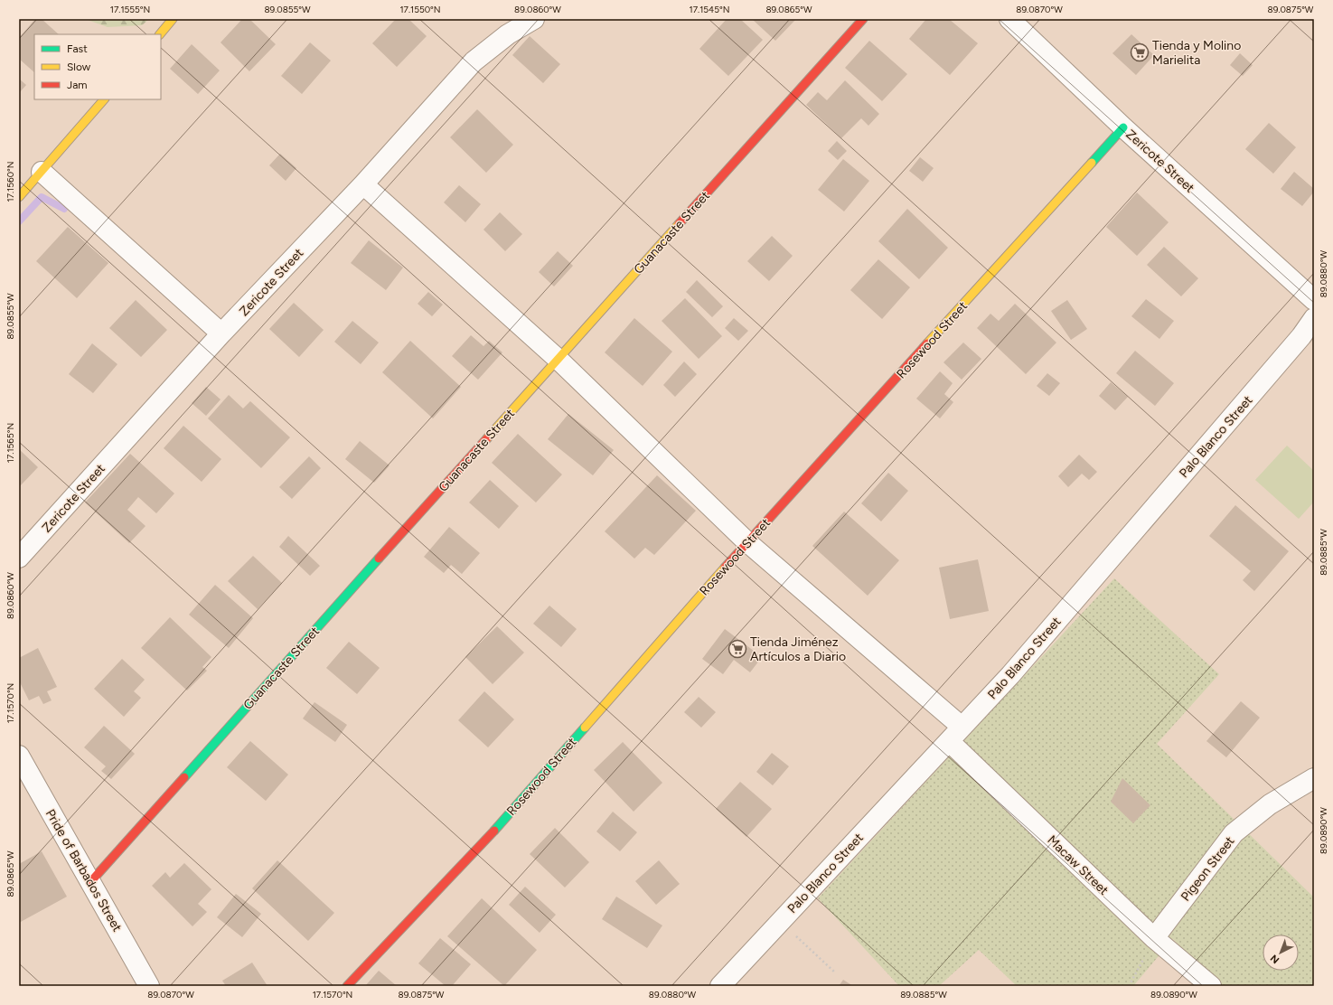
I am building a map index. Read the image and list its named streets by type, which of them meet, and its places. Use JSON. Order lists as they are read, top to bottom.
{
  "streets": {
    "street": [
      "Zericote Street",
      "Guanacaste Street",
      "Rosewood Street",
      "Palo Blanco Street",
      "Macaw Street",
      "Pigeon Street",
      "Pride of Barbados Street"
    ]
  },
  "crossings": [
    ["Zericote Street", "Rosewood Street"],
    ["Zericote Street", "Macaw Street"],
    ["Guanacaste Street", "Macaw Street"],
    ["Guanacaste Street", "Pride of Barbados Street"],
    ["Rosewood Street", "Macaw Street"],
    ["Palo Blanco Street", "Macaw Street"],
    ["Macaw Street", "Pigeon Street"]
  ],
  "places": {
    "supermarket": ["Tienda y Molino Marielita", "Tienda Jiménez Artículos a Diario"]
  },
  "legend": ["Fast", "Slow", "Jam"],
  "north": "bottom left",
  "coordinates": [
    "17.1555°N",
    "89.0855°W",
    "17.1550°N",
    "89.0860°W",
    "17.1545°N",
    "89.0865°W",
    "89.0870°W",
    "89.0875°W",
    "17.1560°N",
    "89.0880°W",
    "17.1565°N",
    "89.0885°W",
    "17.1570°N",
    "89.0890°W"
  ]
}
